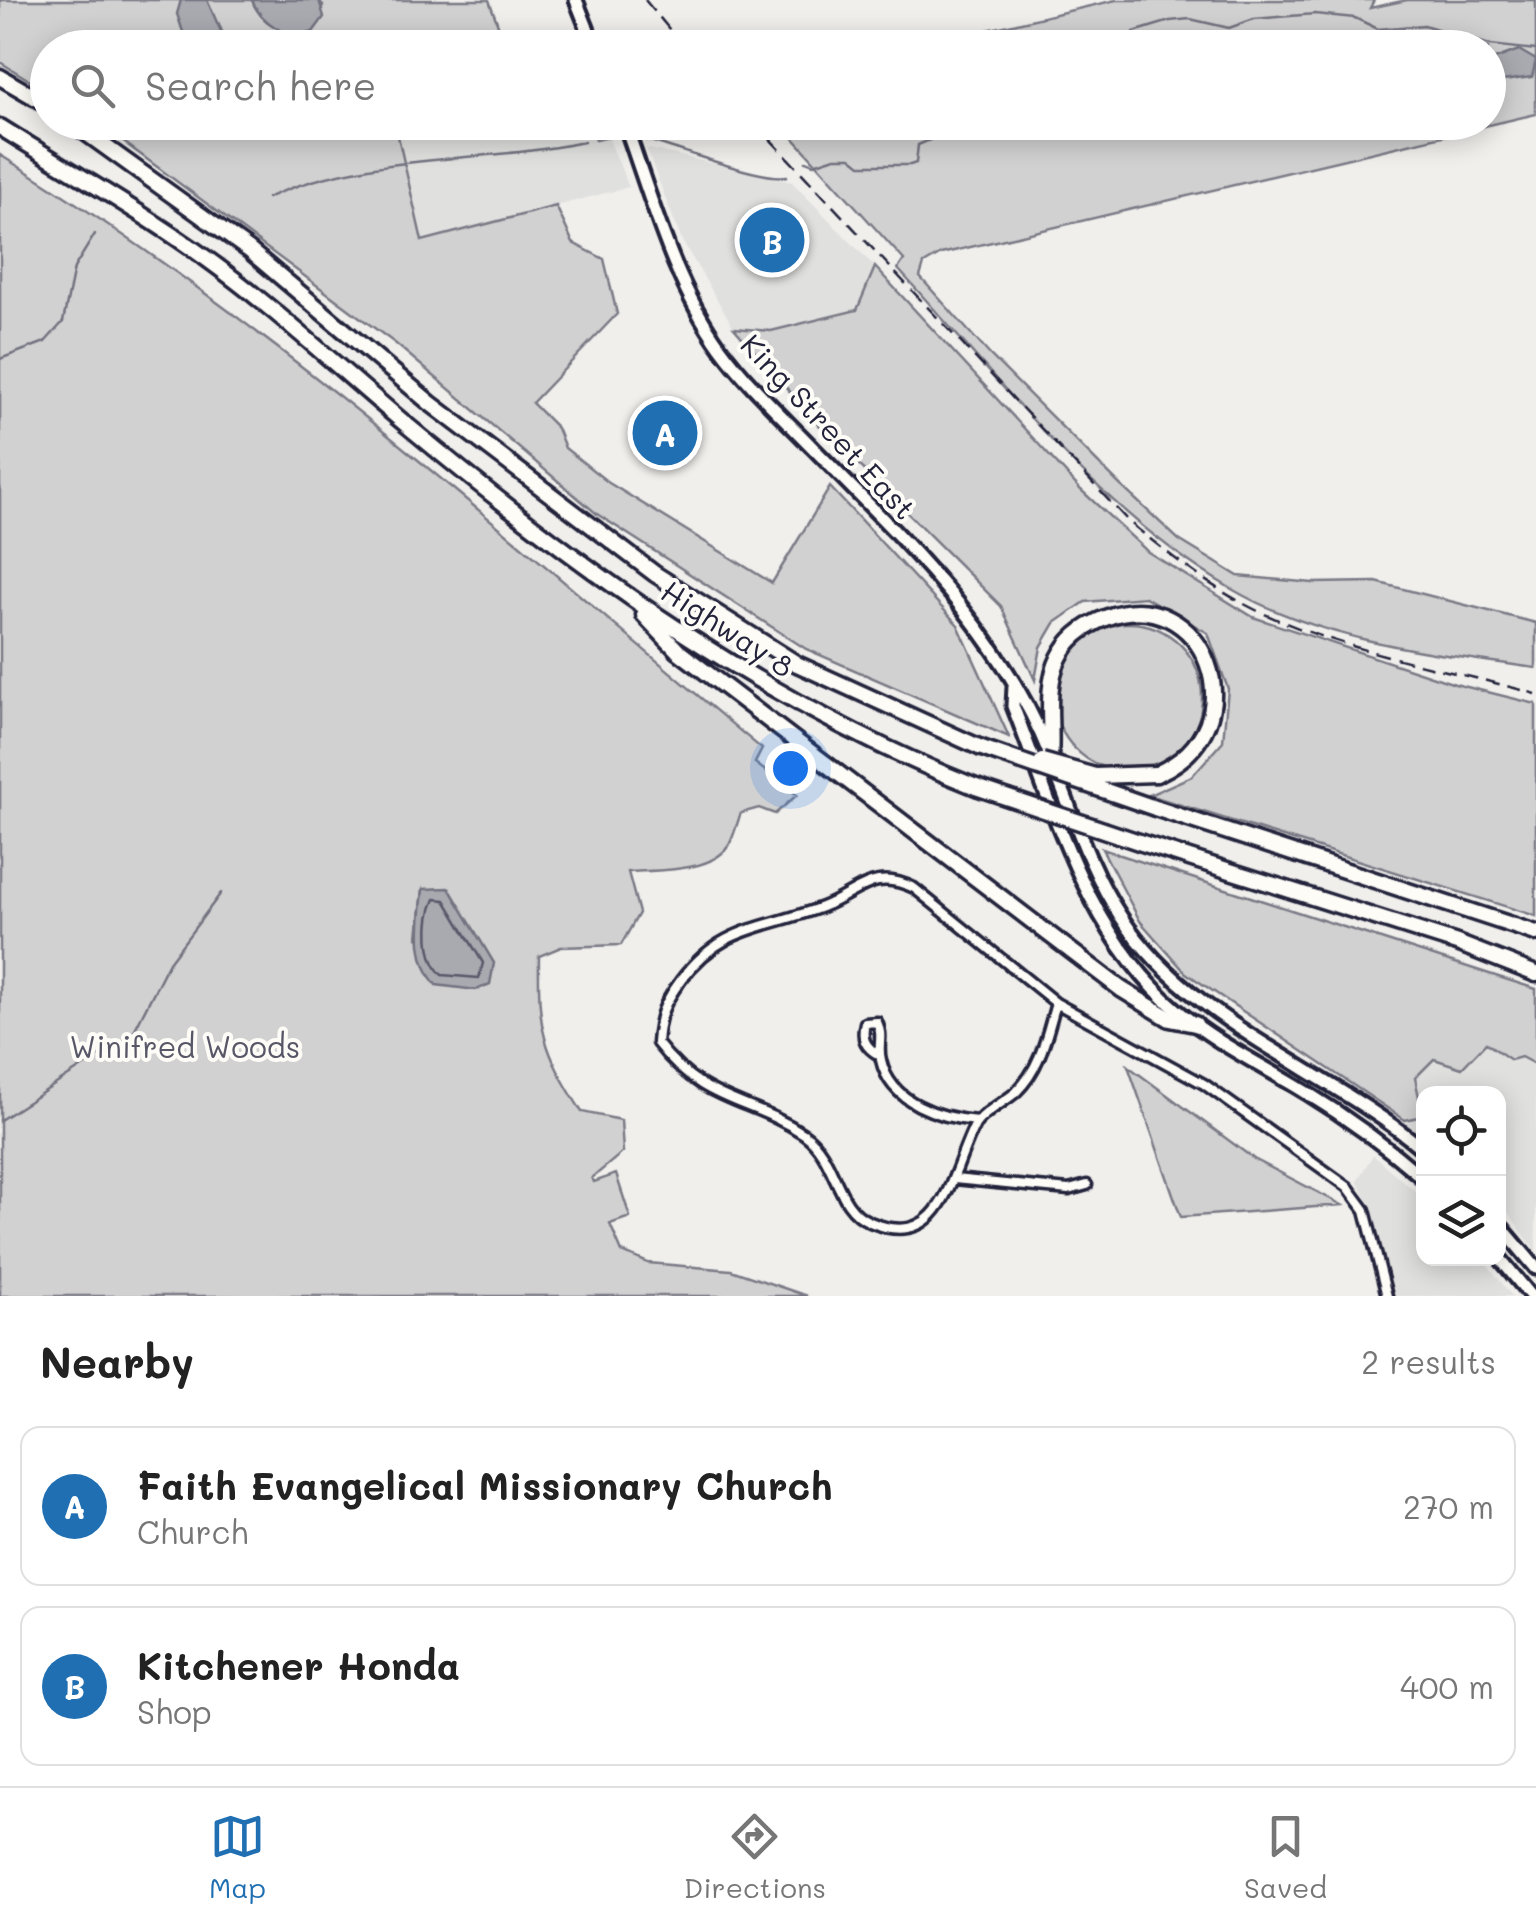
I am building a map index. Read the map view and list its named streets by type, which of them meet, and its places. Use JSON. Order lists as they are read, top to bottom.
{
  "streets": {
    "highway": ["Highway 8"],
    "main road": ["King Street East"]
  },
  "parks": ["Winifred Woods"],
  "page": {
    "search": "Search here",
    "pins": ["B", "A"],
    "heading": ["Nearby", "2 results"],
    "list": [
      {
        "mark": "A",
        "name": "Faith Evangelical Missionary Church",
        "note": "Church",
        "value": "270 m"
      },
      {
        "mark": "B",
        "name": "Kitchener Honda",
        "note": "Shop",
        "value": "400 m"
      }
    ],
    "nav": ["Map", "Directions", "Saved"]
  }
}
